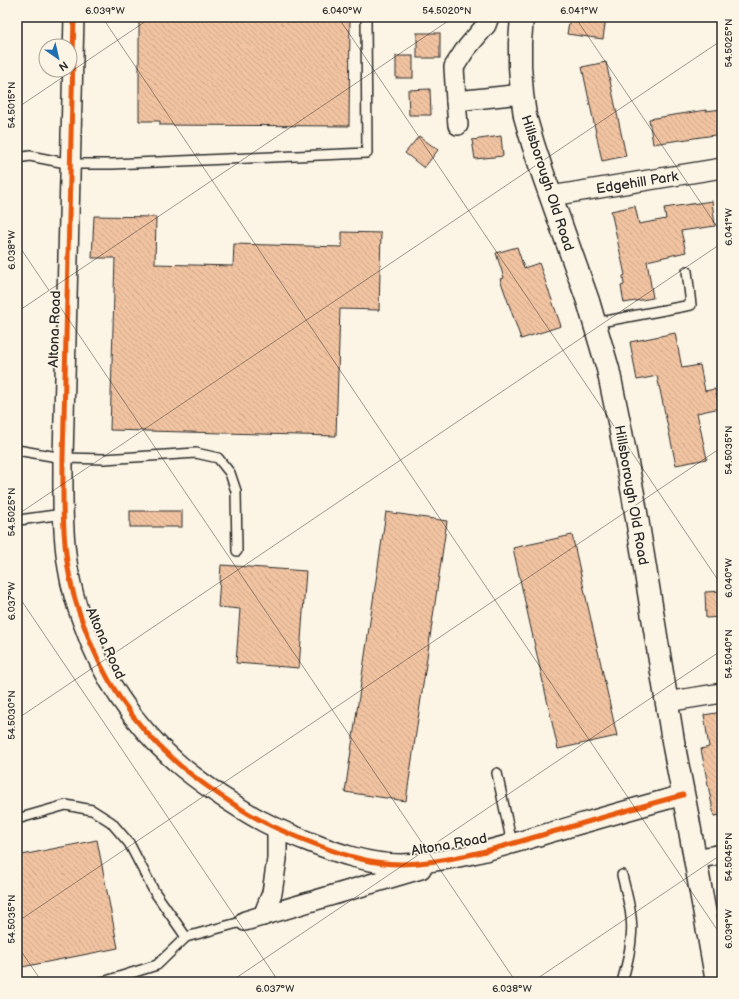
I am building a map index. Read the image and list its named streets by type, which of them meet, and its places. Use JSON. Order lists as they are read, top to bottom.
{
  "streets": {
    "street": ["Edgehill Park", "Hillsborough Old Road", "Altona Road"]
  },
  "crossings": [
    ["Edgehill Park", "Hillsborough Old Road"],
    ["Hillsborough Old Road", "Altona Road"]
  ],
  "north": "bottom right",
  "coordinates": [
    "6.039°W",
    "6.040°W",
    "54.5020°N",
    "6.041°W",
    "54.5025°N",
    "54.5015°N",
    "6.038°W",
    "54.5035°N",
    "6.037°W",
    "54.5040°N",
    "54.5030°N",
    "54.5045°N"
  ]
}
